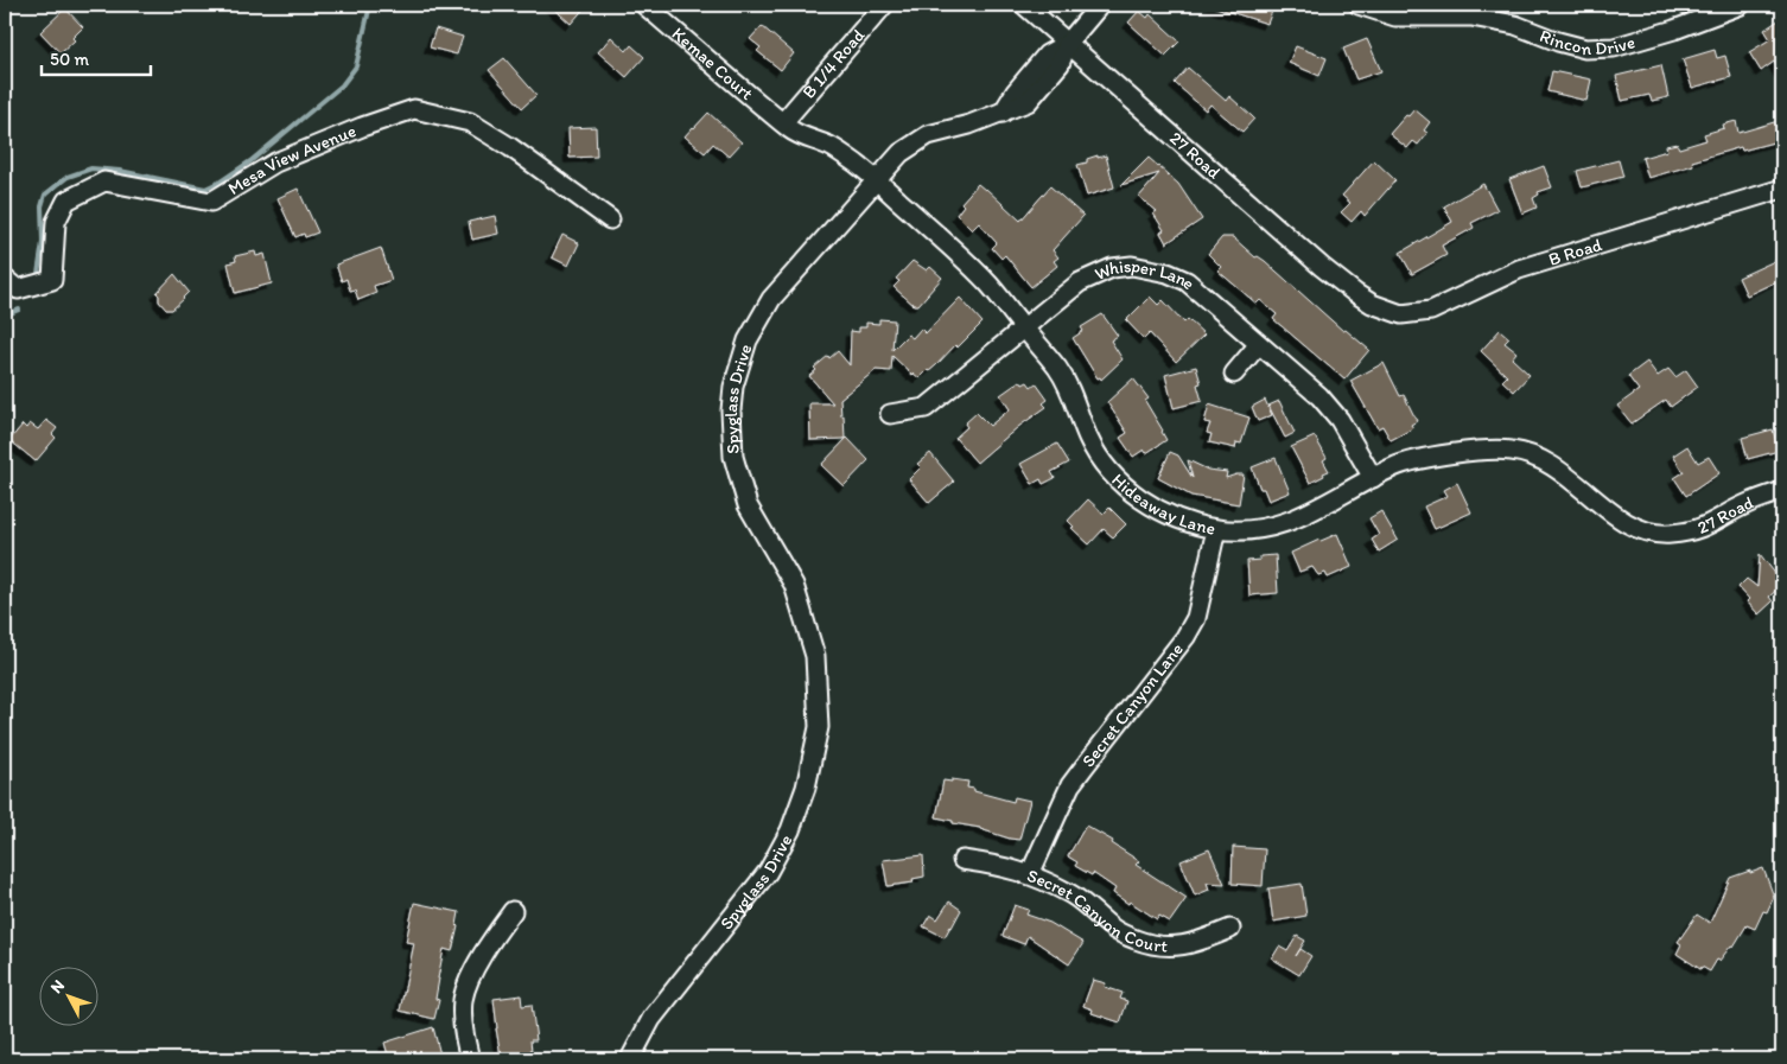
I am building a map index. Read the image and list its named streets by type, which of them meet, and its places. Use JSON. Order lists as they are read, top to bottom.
{
  "streets": {
    "street": [
      "Rincon Drive",
      "Kemae Court",
      "B 1/4 Road",
      "27 Road",
      "Mesa View Avenue",
      "B Road",
      "Whisper Lane",
      "Spyglass Drive",
      "Hideaway Lane",
      "Secret Canyon Lane",
      "Secret Canyon Court"
    ]
  },
  "crossings": [
    ["Kemae Court", "B 1/4 Road"],
    ["Kemae Court", "Hideaway Lane"],
    ["B 1/4 Road", "Hideaway Lane"],
    ["27 Road", "B Road"],
    ["27 Road", "Spyglass Drive"],
    ["27 Road", "Hideaway Lane"],
    ["Whisper Lane", "Hideaway Lane"],
    ["Spyglass Drive", "Hideaway Lane"],
    ["Hideaway Lane", "Secret Canyon Lane"],
    ["Secret Canyon Lane", "Secret Canyon Court"]
  ],
  "scale_bar": "50 m",
  "north": "top left"
}
